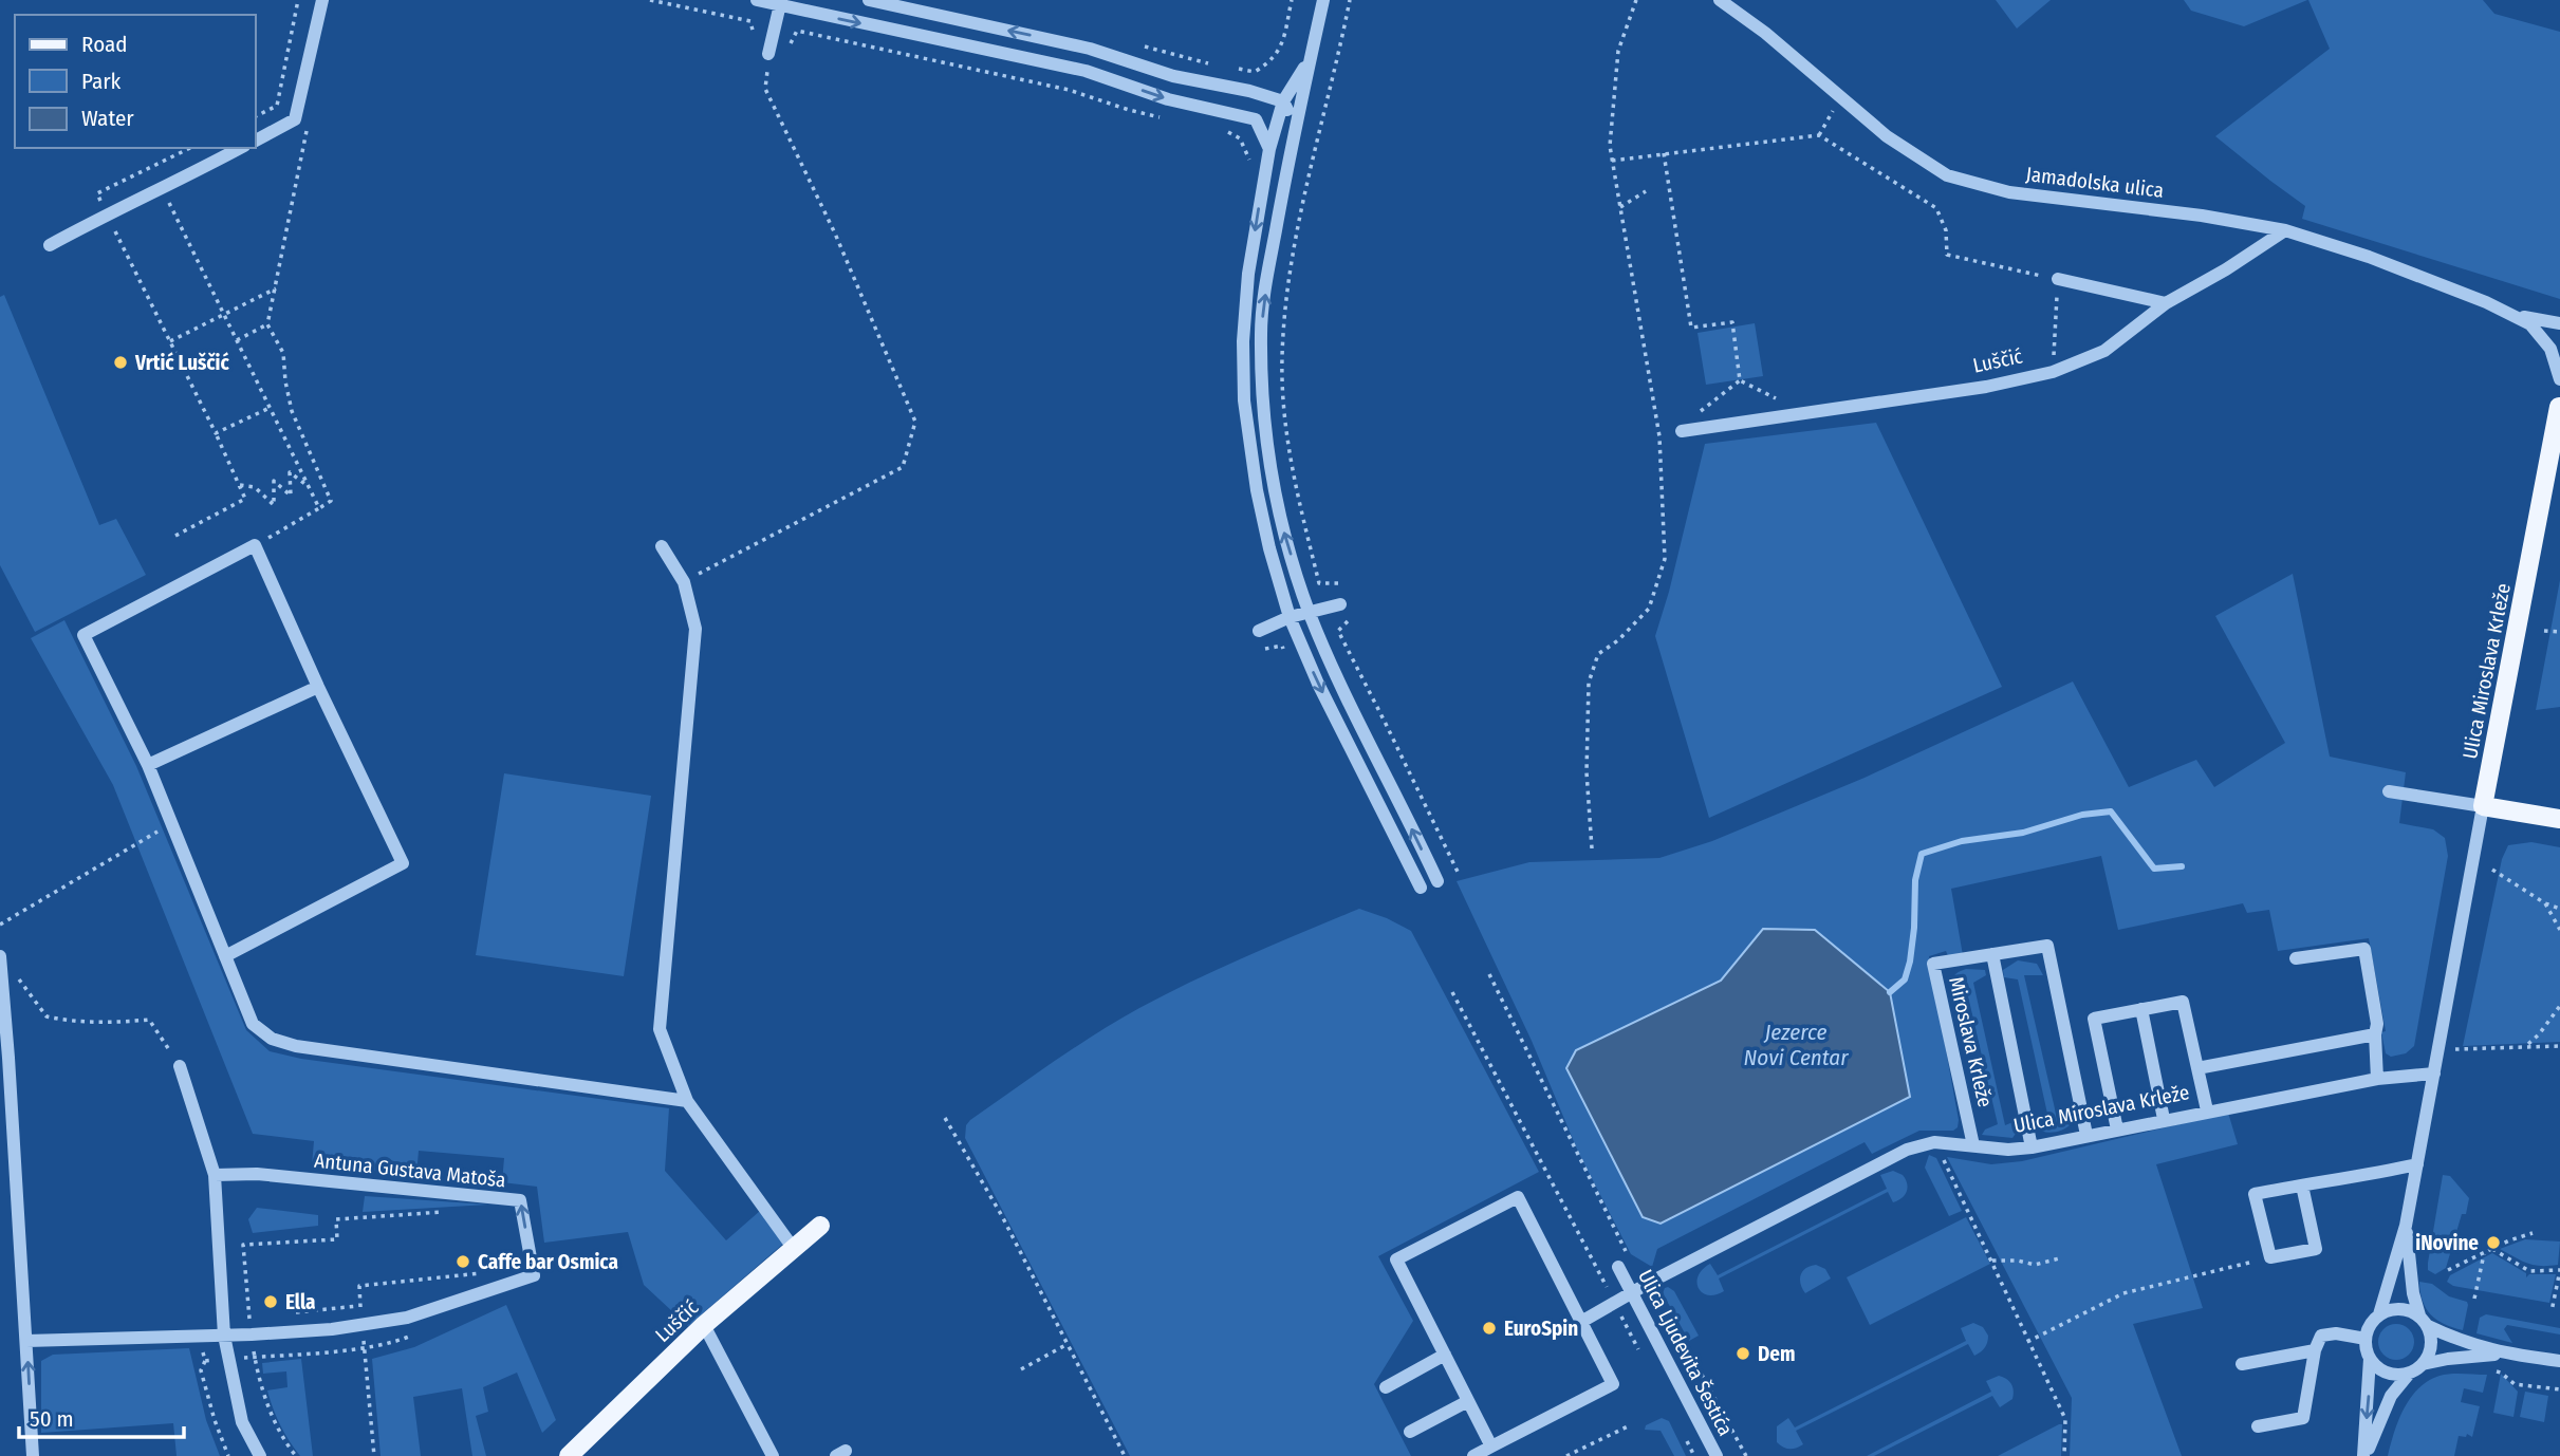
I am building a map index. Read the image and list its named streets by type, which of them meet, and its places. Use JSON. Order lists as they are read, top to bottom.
{
  "streets": {
    "main road": ["Luščić", "Ulica Miroslava Krleže"],
    "street": [
      "Jamadolska ulica",
      "Miroslava Krleže",
      "Antuna Gustava Matoša",
      "Ulica Ljudevita Šestića"
    ]
  },
  "crossings": [
    ["Jamadolska ulica", "Luščić"],
    ["Ulica Miroslava Krleže", "Miroslava Krleže"],
    ["Ulica Miroslava Krleže", "Ulica Ljudevita Šestića"]
  ],
  "water": ["Jezerce Novi Centar"],
  "places": [
    "Vrtić Luščić",
    "iNovine",
    "Caffe bar Osmica",
    "Ella",
    "EuroSpin",
    "Dem"
  ],
  "legend": ["Road", "Park", "Water"],
  "scale_bar": "50 m"
}
